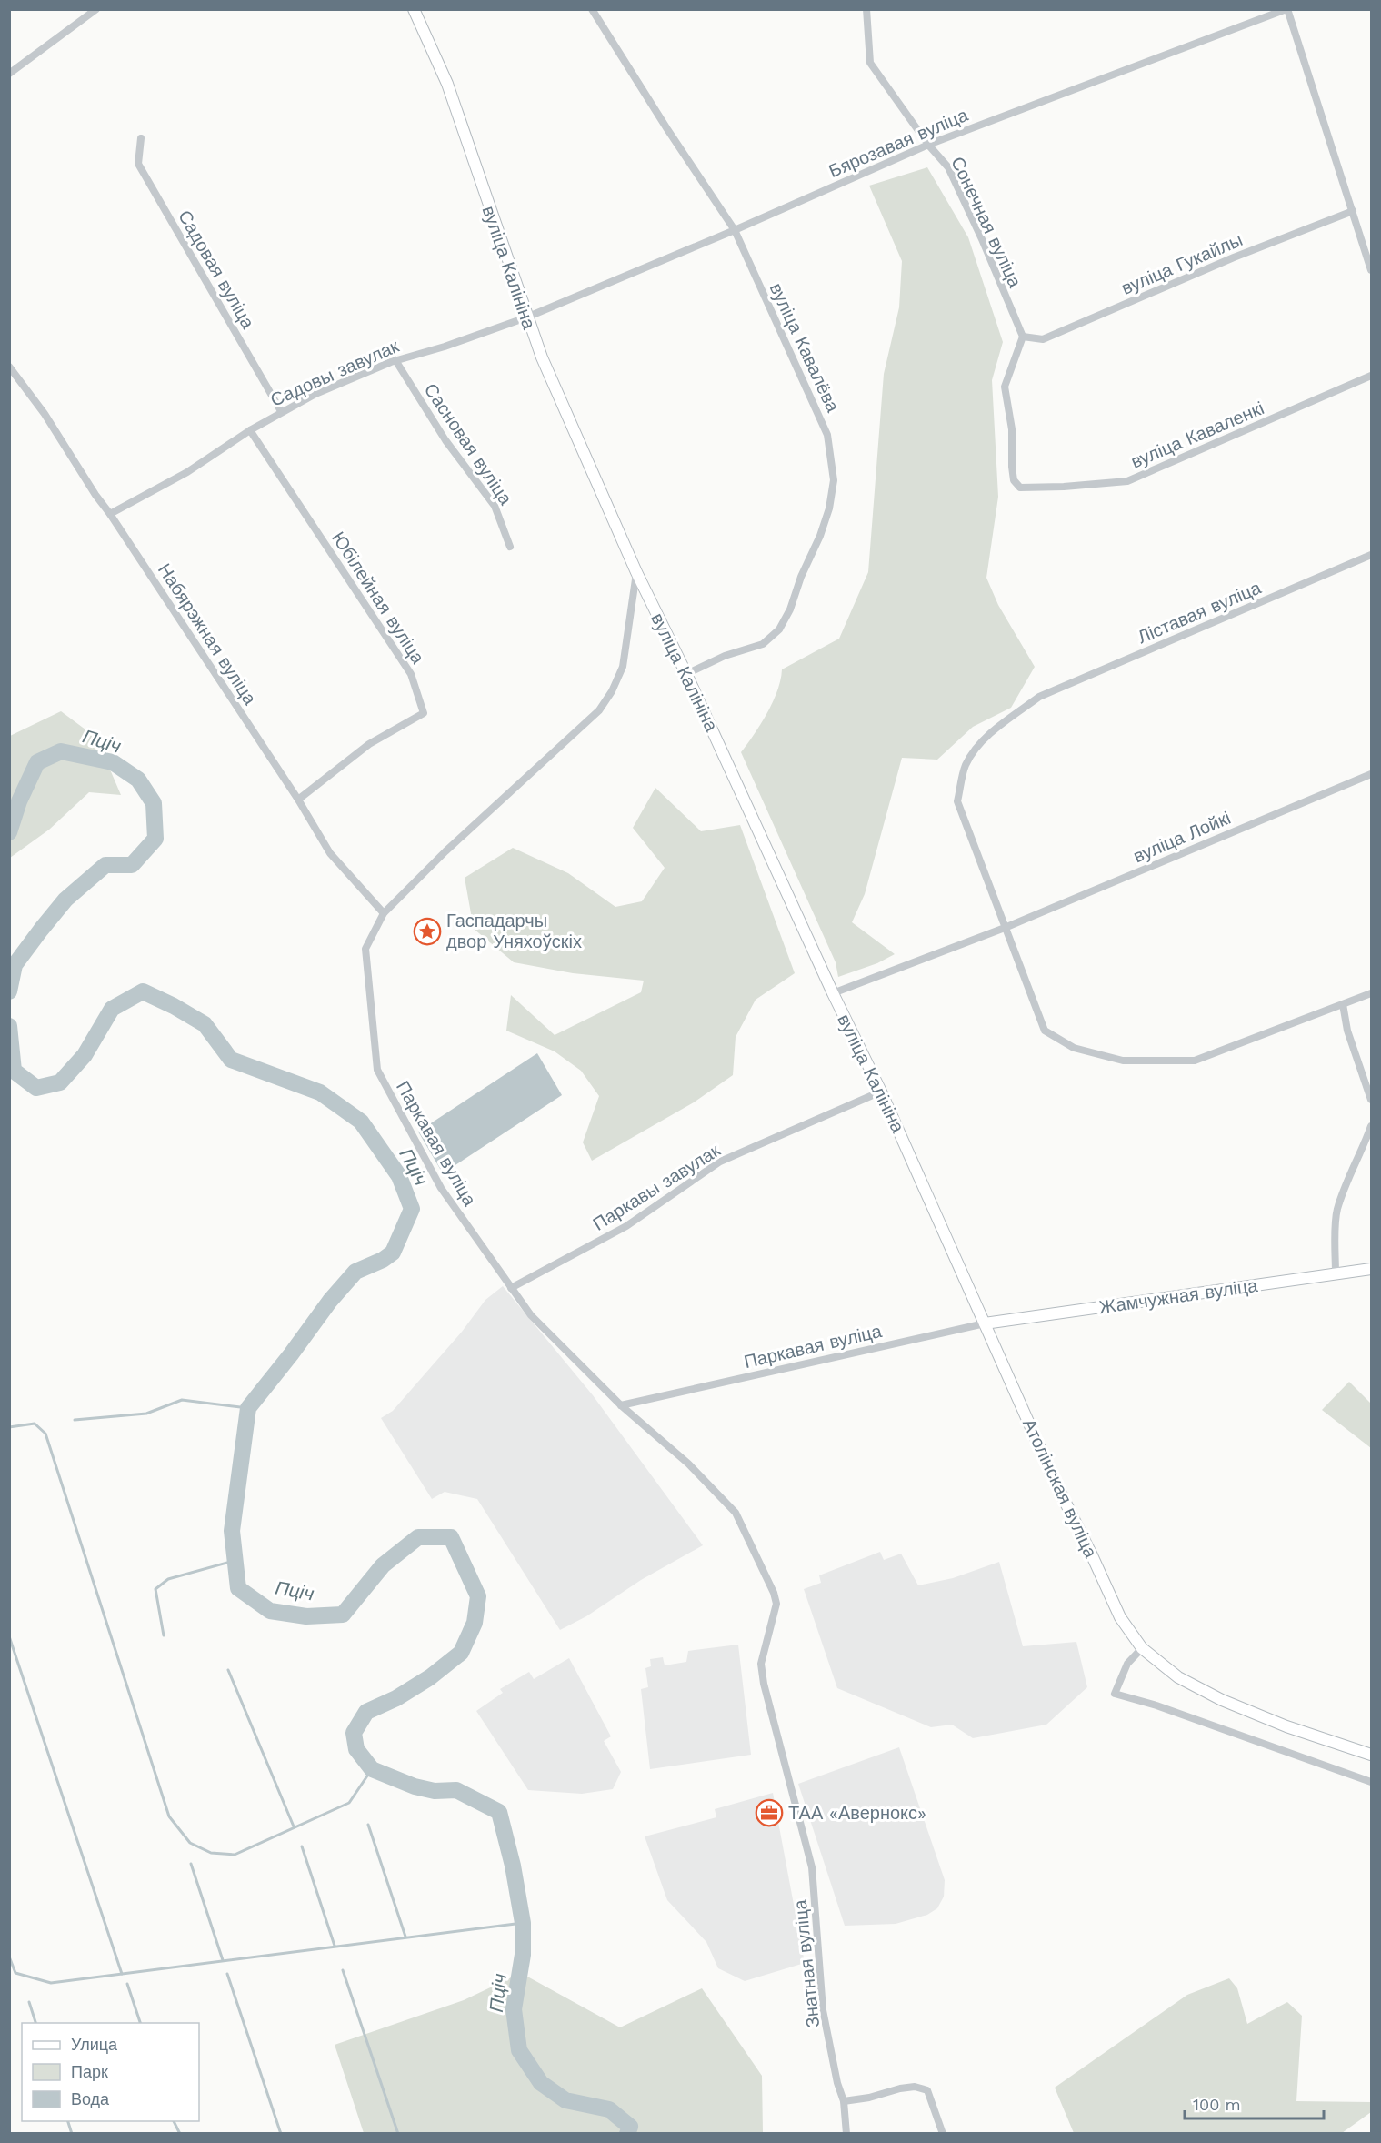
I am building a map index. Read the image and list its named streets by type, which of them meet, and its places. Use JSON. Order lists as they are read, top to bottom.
{
  "streets": {
    "street": [
      "Бярозавая вуліца",
      "Сонечная вуліца",
      "вуліца Гукайлы",
      "вуліца Калініна",
      "Садовая вуліца",
      "вуліца Кавалёва",
      "Садовы завулак",
      "вуліца Каваленкі",
      "Сасновая вуліца",
      "Юбілейная вуліца",
      "Ліставая вуліца",
      "Набярэжная вуліца",
      "вуліца Лойкі",
      "Паркавая вуліца",
      "Паркавы завулак",
      "Жамчужная вуліца",
      "Атолінская вуліца",
      "Знатная вуліца"
    ]
  },
  "crossings": [
    ["Бярозавая вуліца", "Сонечная вуліца"],
    ["Бярозавая вуліца", "вуліца Калініна"],
    ["Бярозавая вуліца", "вуліца Кавалёва"],
    ["Бярозавая вуліца", "Садовы завулак"],
    ["Сонечная вуліца", "вуліца Гукайлы"],
    ["Сонечная вуліца", "вуліца Каваленкі"],
    ["вуліца Гукайлы", "вуліца Каваленкі"],
    ["вуліца Калініна", "вуліца Кавалёва"],
    ["вуліца Калініна", "Садовы завулак"],
    ["вуліца Калініна", "вуліца Лойкі"],
    ["вуліца Калініна", "Паркавая вуліца"],
    ["вуліца Калініна", "Паркавы завулак"],
    ["вуліца Калініна", "Жамчужная вуліца"],
    ["вуліца Калініна", "Атолінская вуліца"],
    ["Садовая вуліца", "Садовы завулак"],
    ["Садовы завулак", "Сасновая вуліца"],
    ["Садовы завулак", "Юбілейная вуліца"],
    ["Садовы завулак", "Набярэжная вуліца"],
    ["Юбілейная вуліца", "Набярэжная вуліца"],
    ["Ліставая вуліца", "вуліца Лойкі"],
    ["Набярэжная вуліца", "Паркавая вуліца"],
    ["Паркавая вуліца", "Паркавы завулак"],
    ["Паркавая вуліца", "Жамчужная вуліца"],
    ["Паркавая вуліца", "Атолінская вуліца"],
    ["Паркавая вуліца", "Знатная вуліца"],
    ["Жамчужная вуліца", "Атолінская вуліца"]
  ],
  "water": ["Пціч"],
  "places": {
    "place": ["Гаспадарчы двор Уняхоўскіх"],
    "office": ["ТАА «Авернокс»"]
  },
  "legend": ["Улица", "Парк", "Вода"],
  "scale_bar": "100 m"
}
